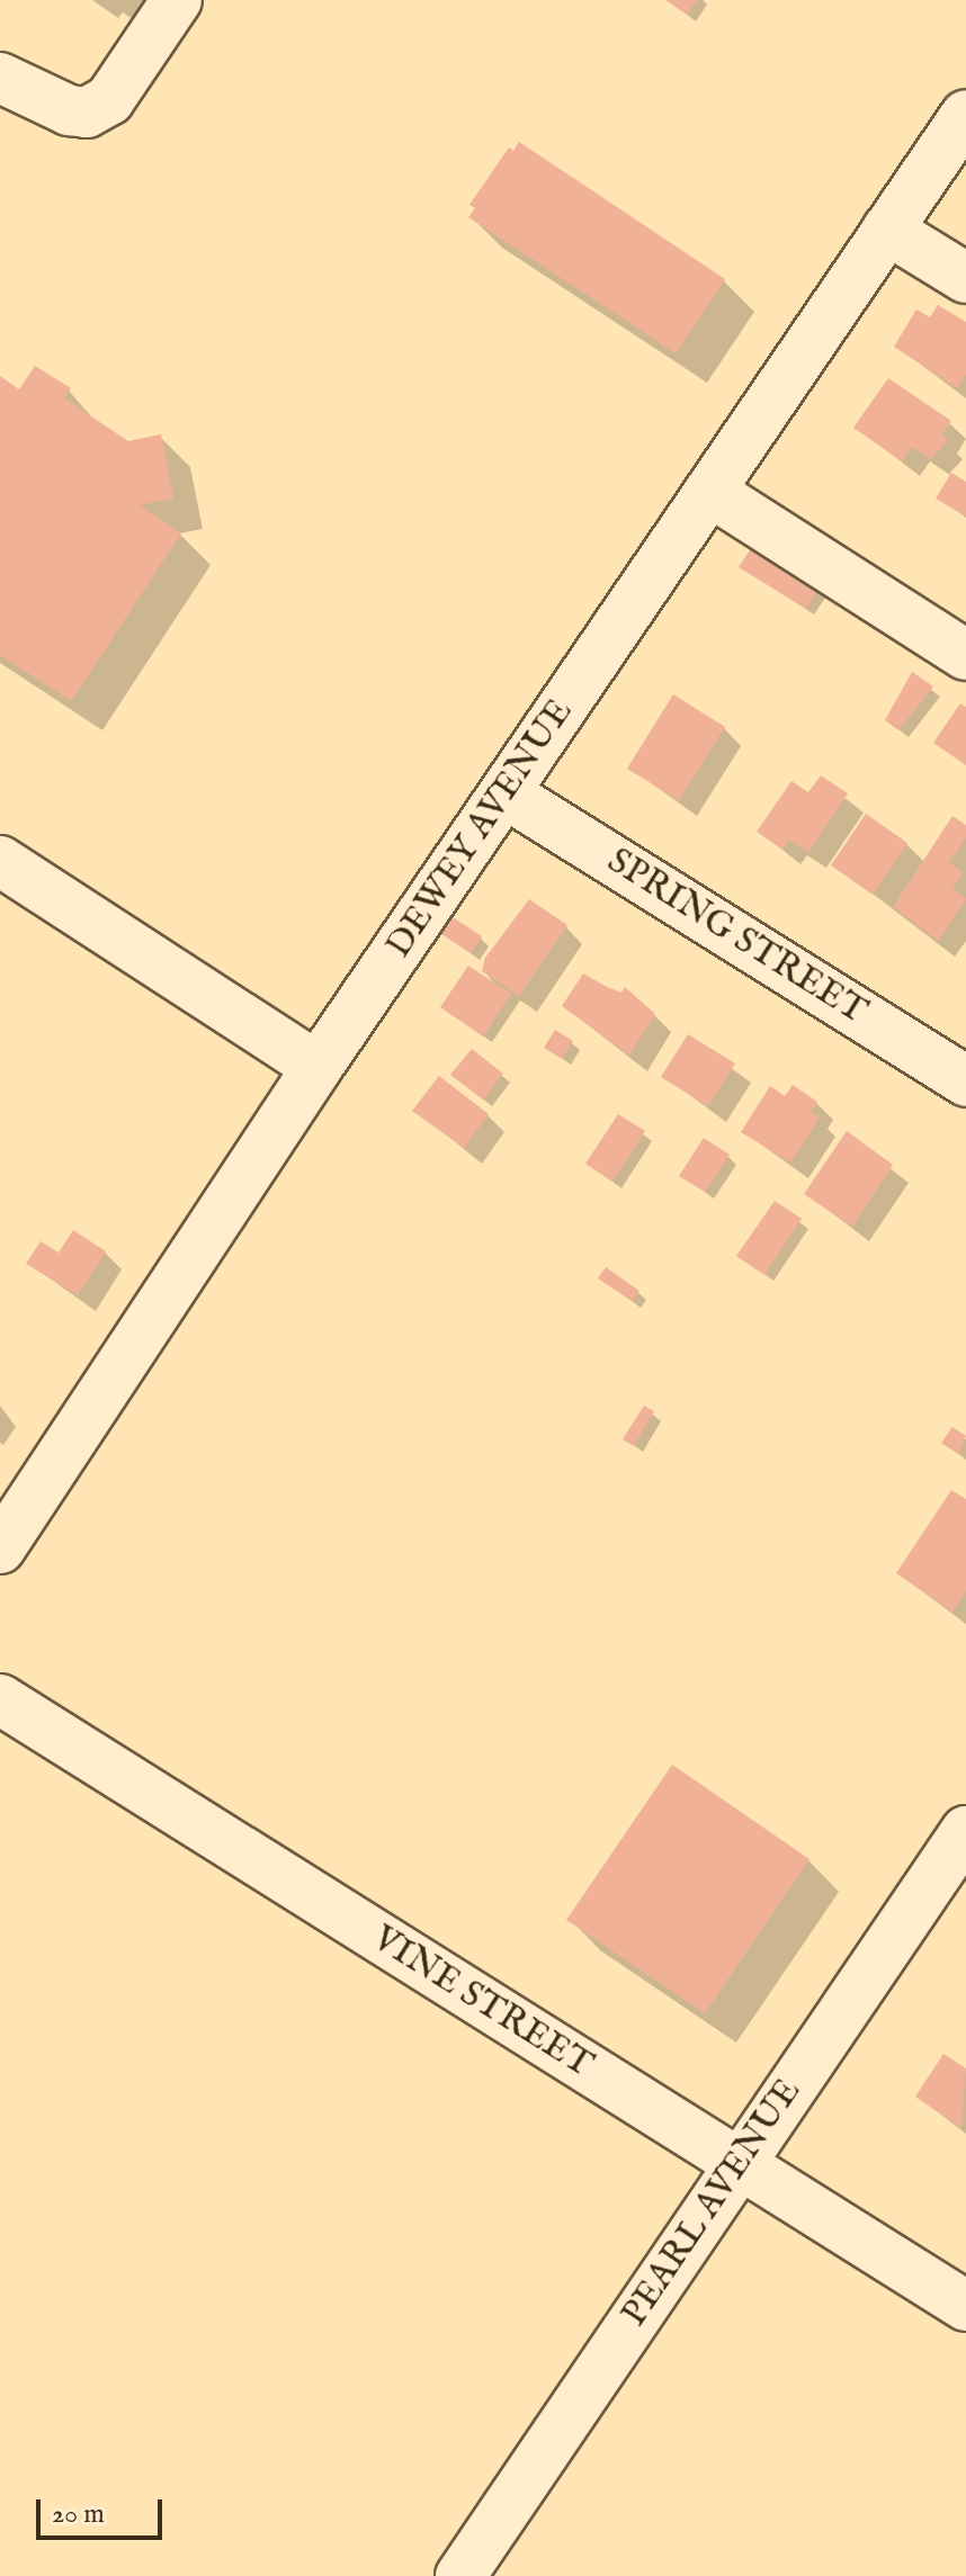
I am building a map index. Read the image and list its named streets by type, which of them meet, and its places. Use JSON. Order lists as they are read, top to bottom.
{
  "streets": {
    "street": [
      "DEWEY AVENUE",
      "SPRING STREET",
      "VINE STREET",
      "PEARL AVENUE"
    ]
  },
  "crossings": [
    ["DEWEY AVENUE", "SPRING STREET"],
    ["VINE STREET", "PEARL AVENUE"]
  ],
  "scale_bar": "20 m"
}
